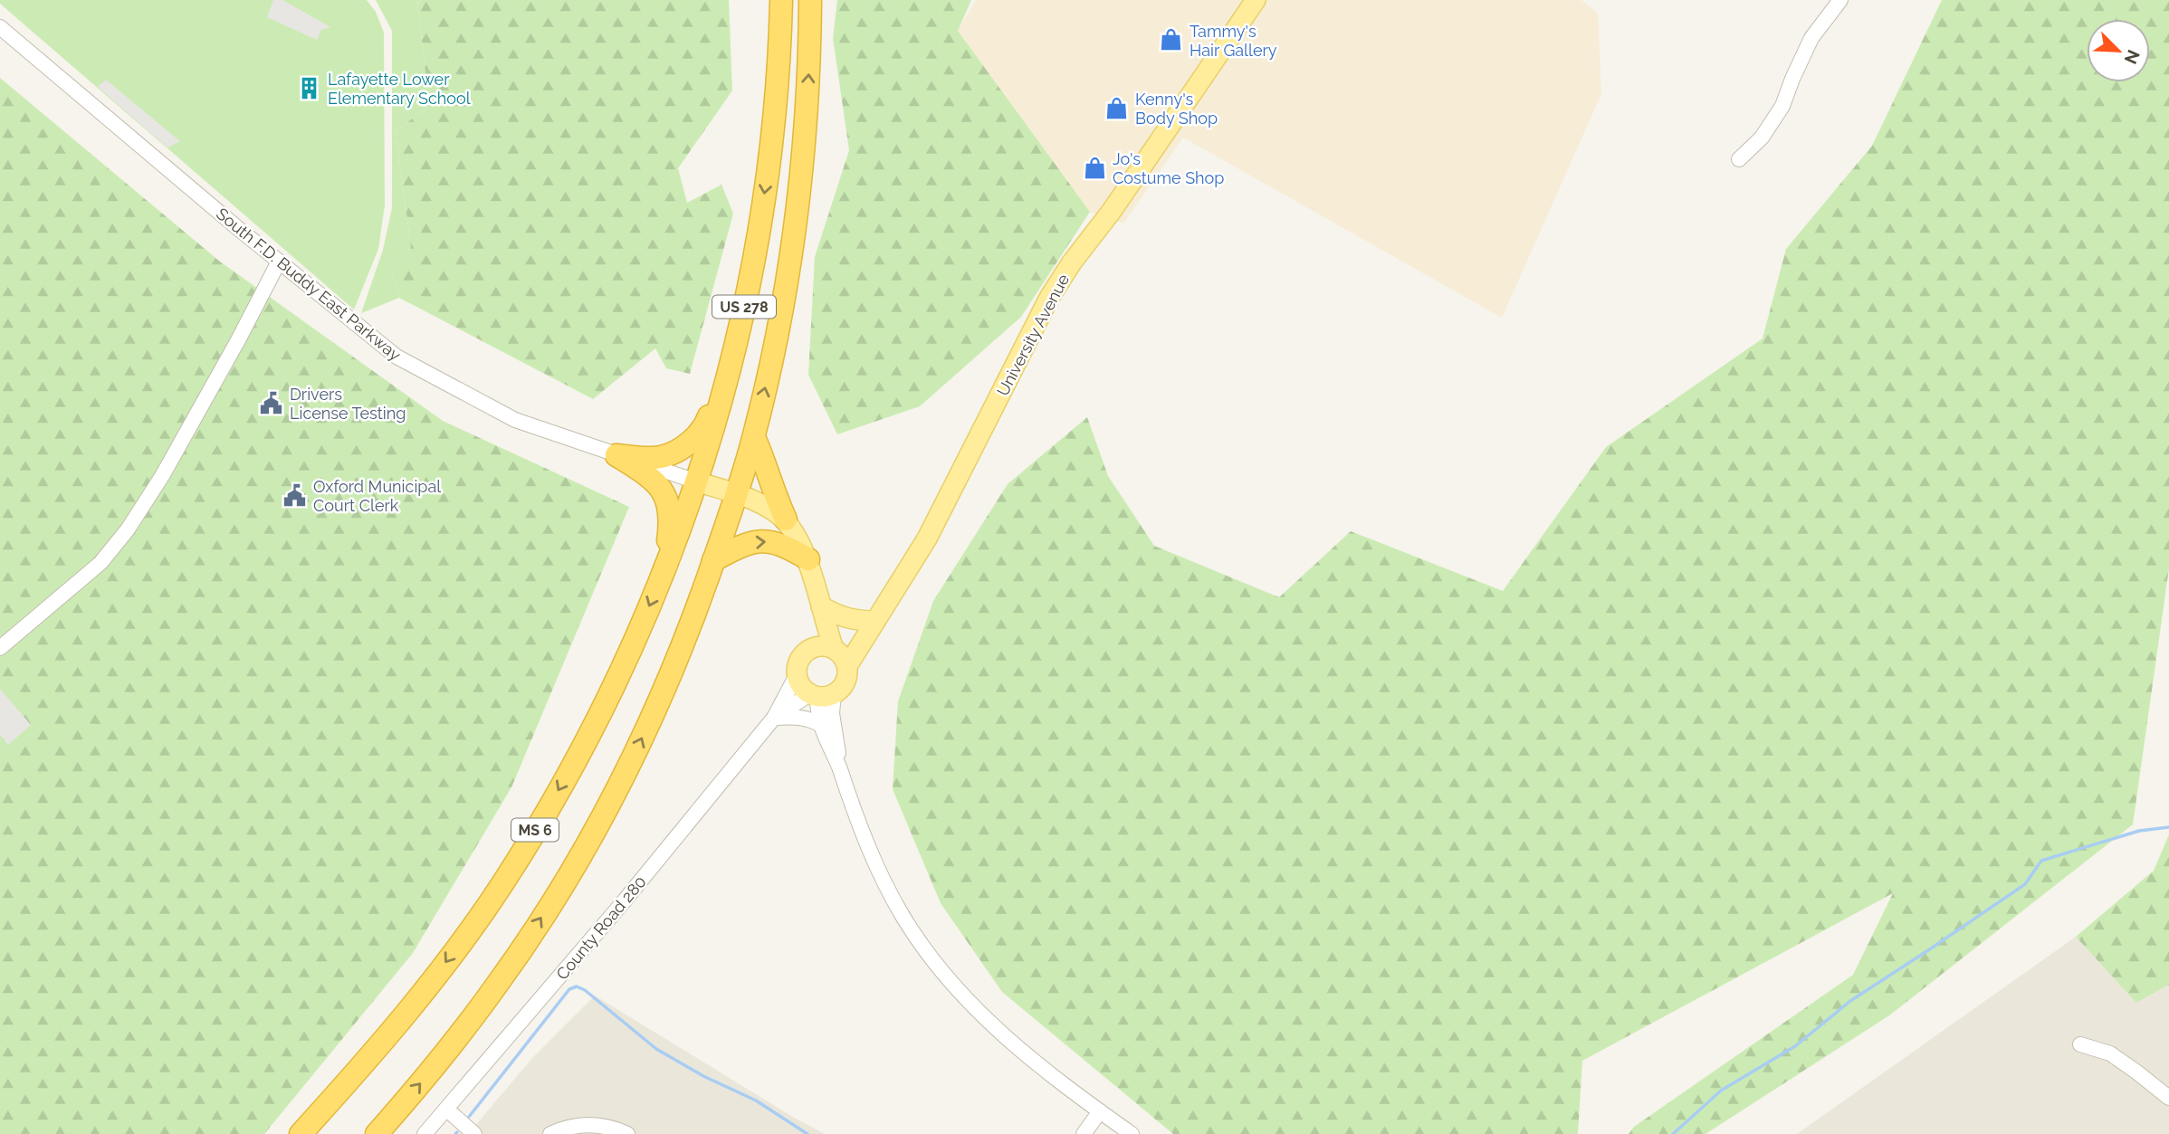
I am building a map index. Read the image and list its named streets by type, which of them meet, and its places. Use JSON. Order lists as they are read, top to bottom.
{
  "streets": {
    "highway": ["US 278", "MS 6"],
    "main road": ["University Avenue"],
    "street": ["South F.D. Buddy East Parkway", "County Road 280"]
  },
  "crossings": [
    ["South F.D. Buddy East Parkway", "US 278"],
    ["South F.D. Buddy East Parkway", "MS 6"],
    ["US 278", "MS 6"]
  ],
  "places": {
    "shop": ["Tammy's Hair Gallery", "Kenny's Body Shop", "Jo's Costume Shop"],
    "building": ["Lafayette Lower Elementary School"],
    "public building": ["Drivers License Testing", "Oxford Municipal Court Clerk"]
  },
  "north": "bottom right"
}
